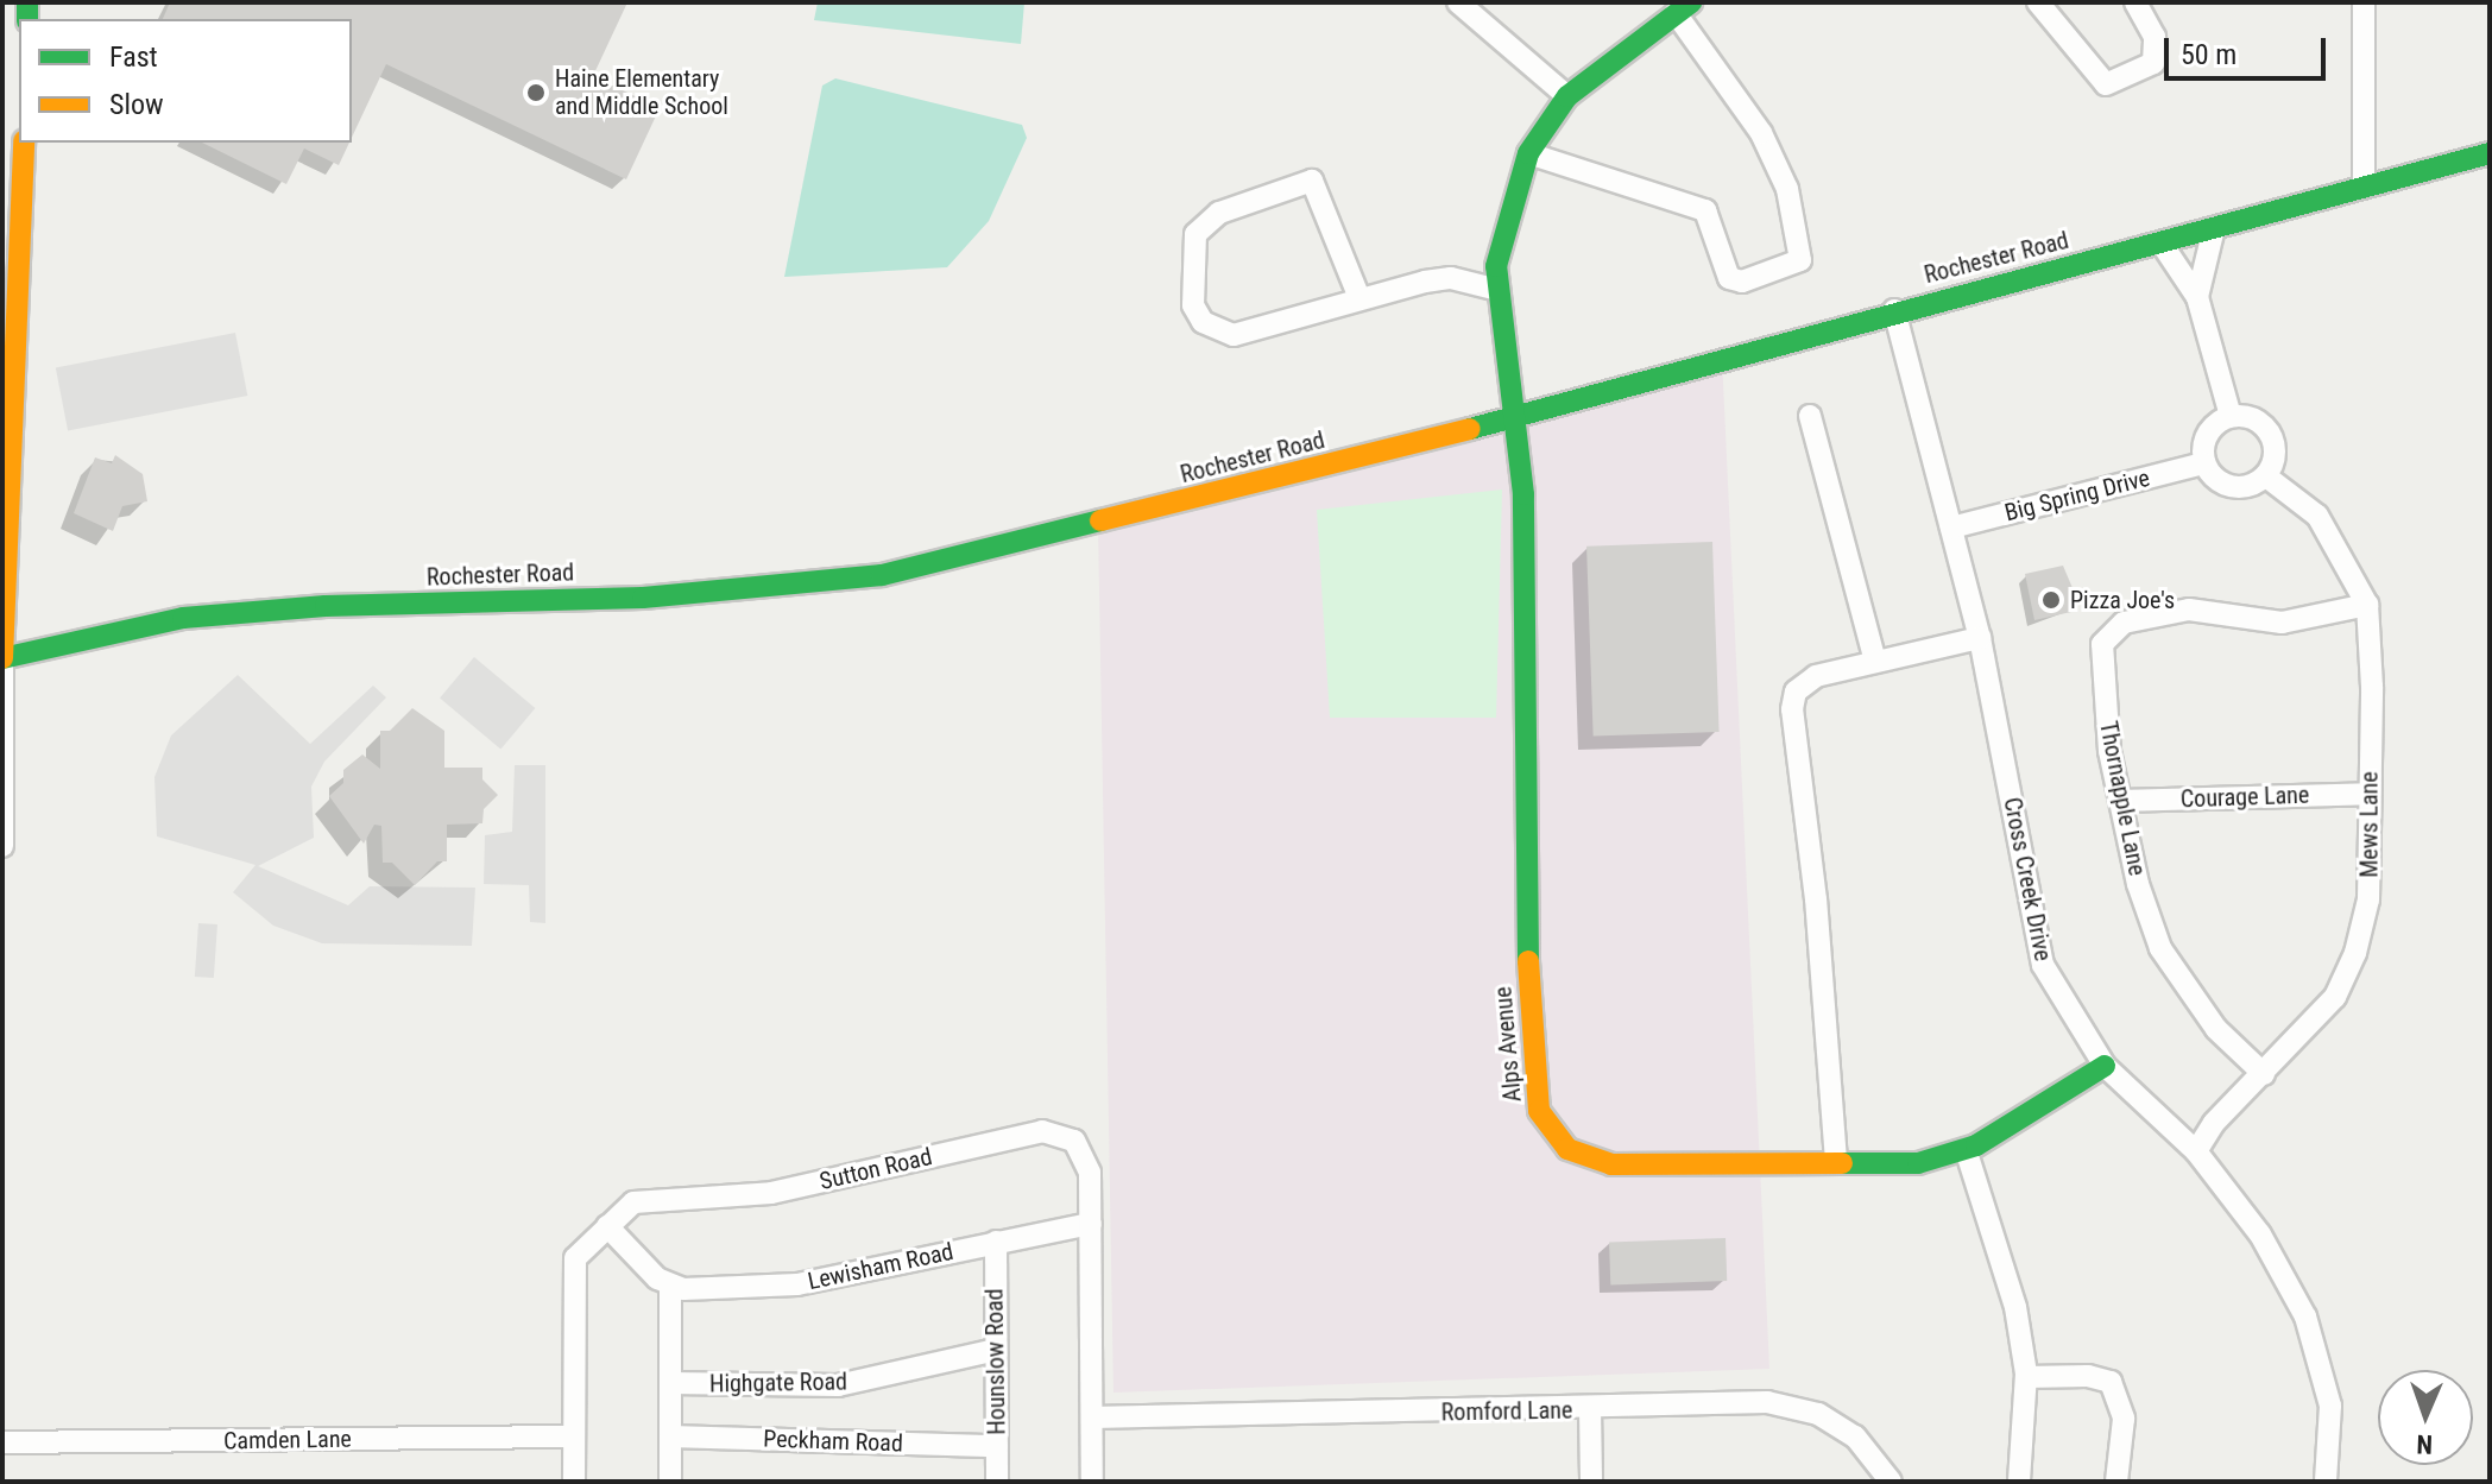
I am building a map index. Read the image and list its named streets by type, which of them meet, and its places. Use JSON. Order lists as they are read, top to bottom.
{
  "streets": {
    "street": [
      "Rochester Road",
      "Big Spring Drive",
      "Courage Lane",
      "Thornapple Lane",
      "Mews Lane",
      "Cross Creek Drive",
      "Alps Avenue",
      "Sutton Road",
      "Lewisham Road",
      "Hounslow Road",
      "Highgate Road",
      "Romford Lane",
      "Camden Lane",
      "Peckham Road"
    ]
  },
  "crossings": [
    ["Rochester Road", "Cross Creek Drive"],
    ["Rochester Road", "Alps Avenue"],
    ["Big Spring Drive", "Mews Lane"],
    ["Big Spring Drive", "Cross Creek Drive"],
    ["Courage Lane", "Thornapple Lane"],
    ["Courage Lane", "Mews Lane"],
    ["Thornapple Lane", "Mews Lane"],
    ["Mews Lane", "Cross Creek Drive"],
    ["Cross Creek Drive", "Alps Avenue"],
    ["Sutton Road", "Lewisham Road"],
    ["Sutton Road", "Romford Lane"],
    ["Sutton Road", "Camden Lane"],
    ["Lewisham Road", "Hounslow Road"],
    ["Hounslow Road", "Highgate Road"],
    ["Hounslow Road", "Peckham Road"]
  ],
  "places": ["Haine Elementary and Middle School", "Pizza Joe's"],
  "legend": ["Fast", "Slow"],
  "scale_bar": "50 m",
  "north": "bottom"
}
